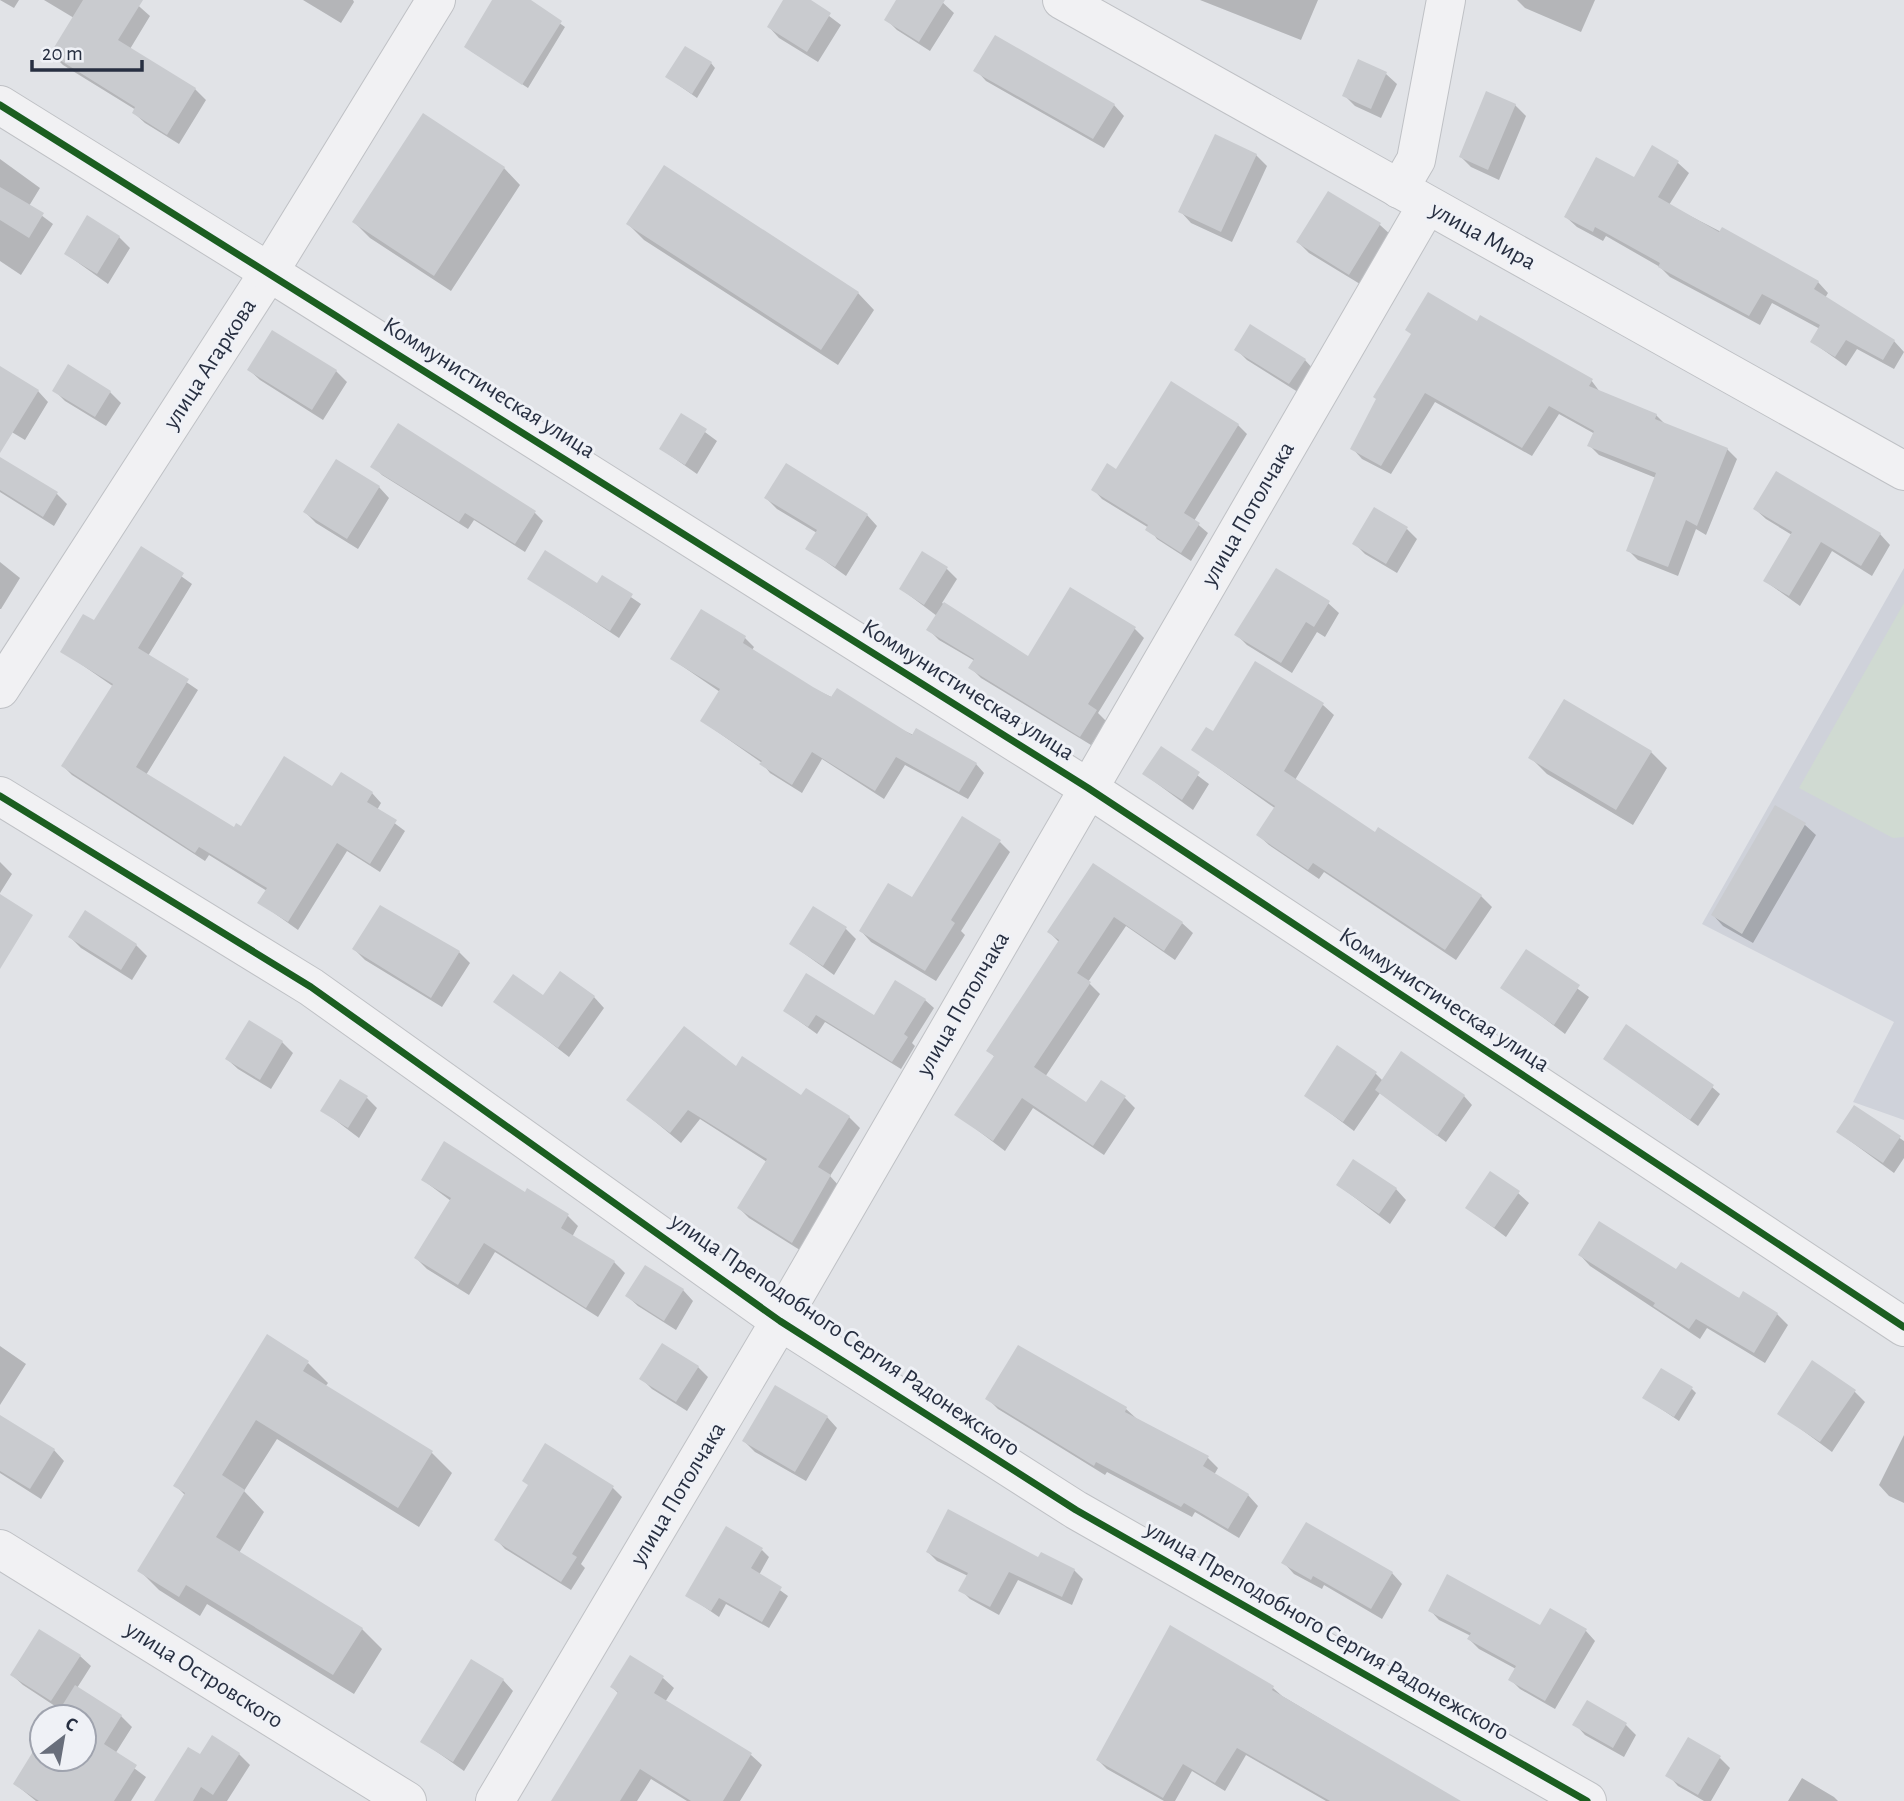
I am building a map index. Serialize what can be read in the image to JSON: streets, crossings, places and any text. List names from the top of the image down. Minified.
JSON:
{"streets":{"street":["улица Мира","улица Агаркова","Коммунистическая улица","улица Потолчака","улица Преподобного Сергия Радонежского","улица Островского"]},"crossings":[["улица Мира","улица Потолчака"],["улица Агаркова","Коммунистическая улица"],["Коммунистическая улица","улица Потолчака"],["улица Потолчака","улица Преподобного Сергия Радонежского"]],"scale_bar":"20 m","north":"top right"}
